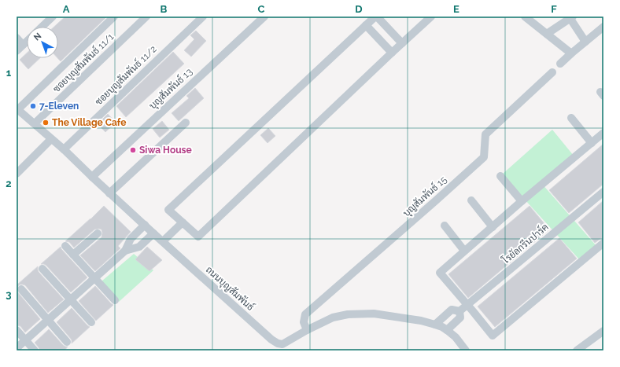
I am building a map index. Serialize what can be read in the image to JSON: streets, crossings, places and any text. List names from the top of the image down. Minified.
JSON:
{"streets":{"street":["ซอยบุญสัมพันธ์ 11/1","ซอยบุญสัมพันธ์ 11/2","บุญสัมพันธ์ 13","บุญสัมพันธ์ 15","โรยัลกรีนปาร์ค","ถนนบุญสัมพันธ์"]},"crossings":[["ซอยบุญสัมพันธ์ 11/1","ถนนบุญสัมพันธ์"],["ซอยบุญสัมพันธ์ 11/2","ถนนบุญสัมพันธ์"],["บุญสัมพันธ์ 13","ถนนบุญสัมพันธ์"],["บุญสัมพันธ์ 15","ถนนบุญสัมพันธ์"],["โรยัลกรีนปาร์ค","ถนนบุญสัมพันธ์"]],"places":["7-Eleven","The Village Cafe","Siwa House"],"north":"top left","grid":{"columns":["A","B","C","D","E","F"],"rows":["1","2","3"]}}
